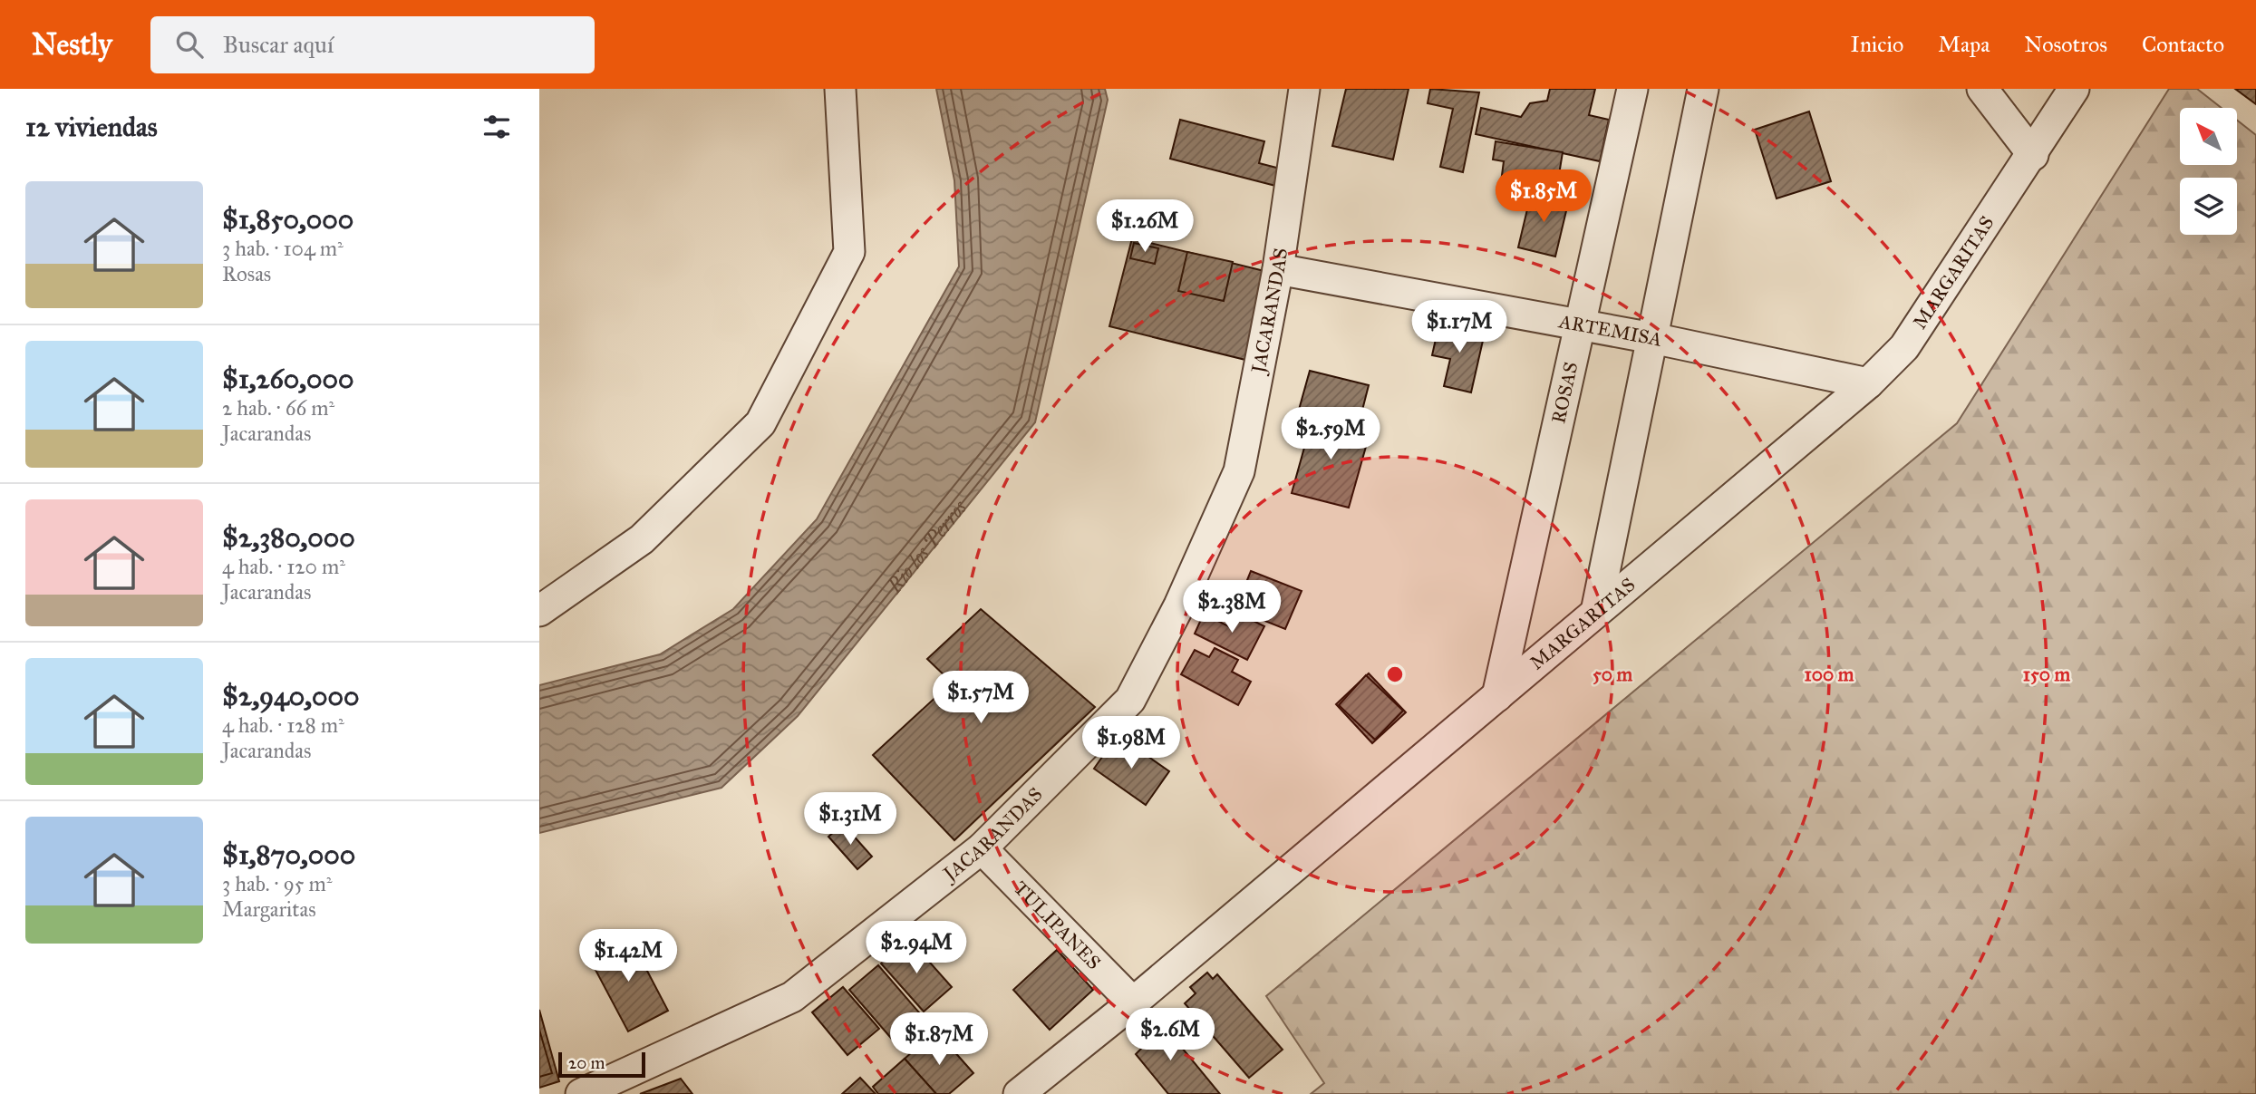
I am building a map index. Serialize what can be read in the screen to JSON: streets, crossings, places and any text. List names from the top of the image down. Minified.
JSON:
{"streets":{"street":["MARGARITAS","JACARANDAS","ARTEMISA","ROSAS","TULIPANES"]},"crossings":[["MARGARITAS","ARTEMISA"],["MARGARITAS","ROSAS"],["MARGARITAS","TULIPANES"],["JACARANDAS","ARTEMISA"],["JACARANDAS","TULIPANES"],["ARTEMISA","ROSAS"]],"water":["Rio los Perros"],"scale_bar":"20 m","north":"top left","page":{"header":"Nestly","search":"Buscar aquí","nav":["Inicio","Mapa","Nosotros","Contacto"],"heading":"12 viviendas","list":[{"name":"$1,850,000","note":"3 hab. · 104 m² · Rosas"},{"name":"$1,260,000","note":"2 hab. · 66 m² · Jacarandas"},{"name":"$2,380,000","note":"4 hab. · 120 m² · Jacarandas"},{"name":"$2,940,000","note":"4 hab. · 128 m² · Jacarandas"},{"name":"$1,870,000","note":"3 hab. · 95 m² · Margaritas"}],"price":["$1.85M","$1.26M","$1.17M","$2.59M","$2.38M","$1.57M","$1.98M","$1.31M","$2.94M","$1.42M","$2.6M","$1.87M"],"scale":"20 m"},"rings":["50 m","100 m","150 m"]}
